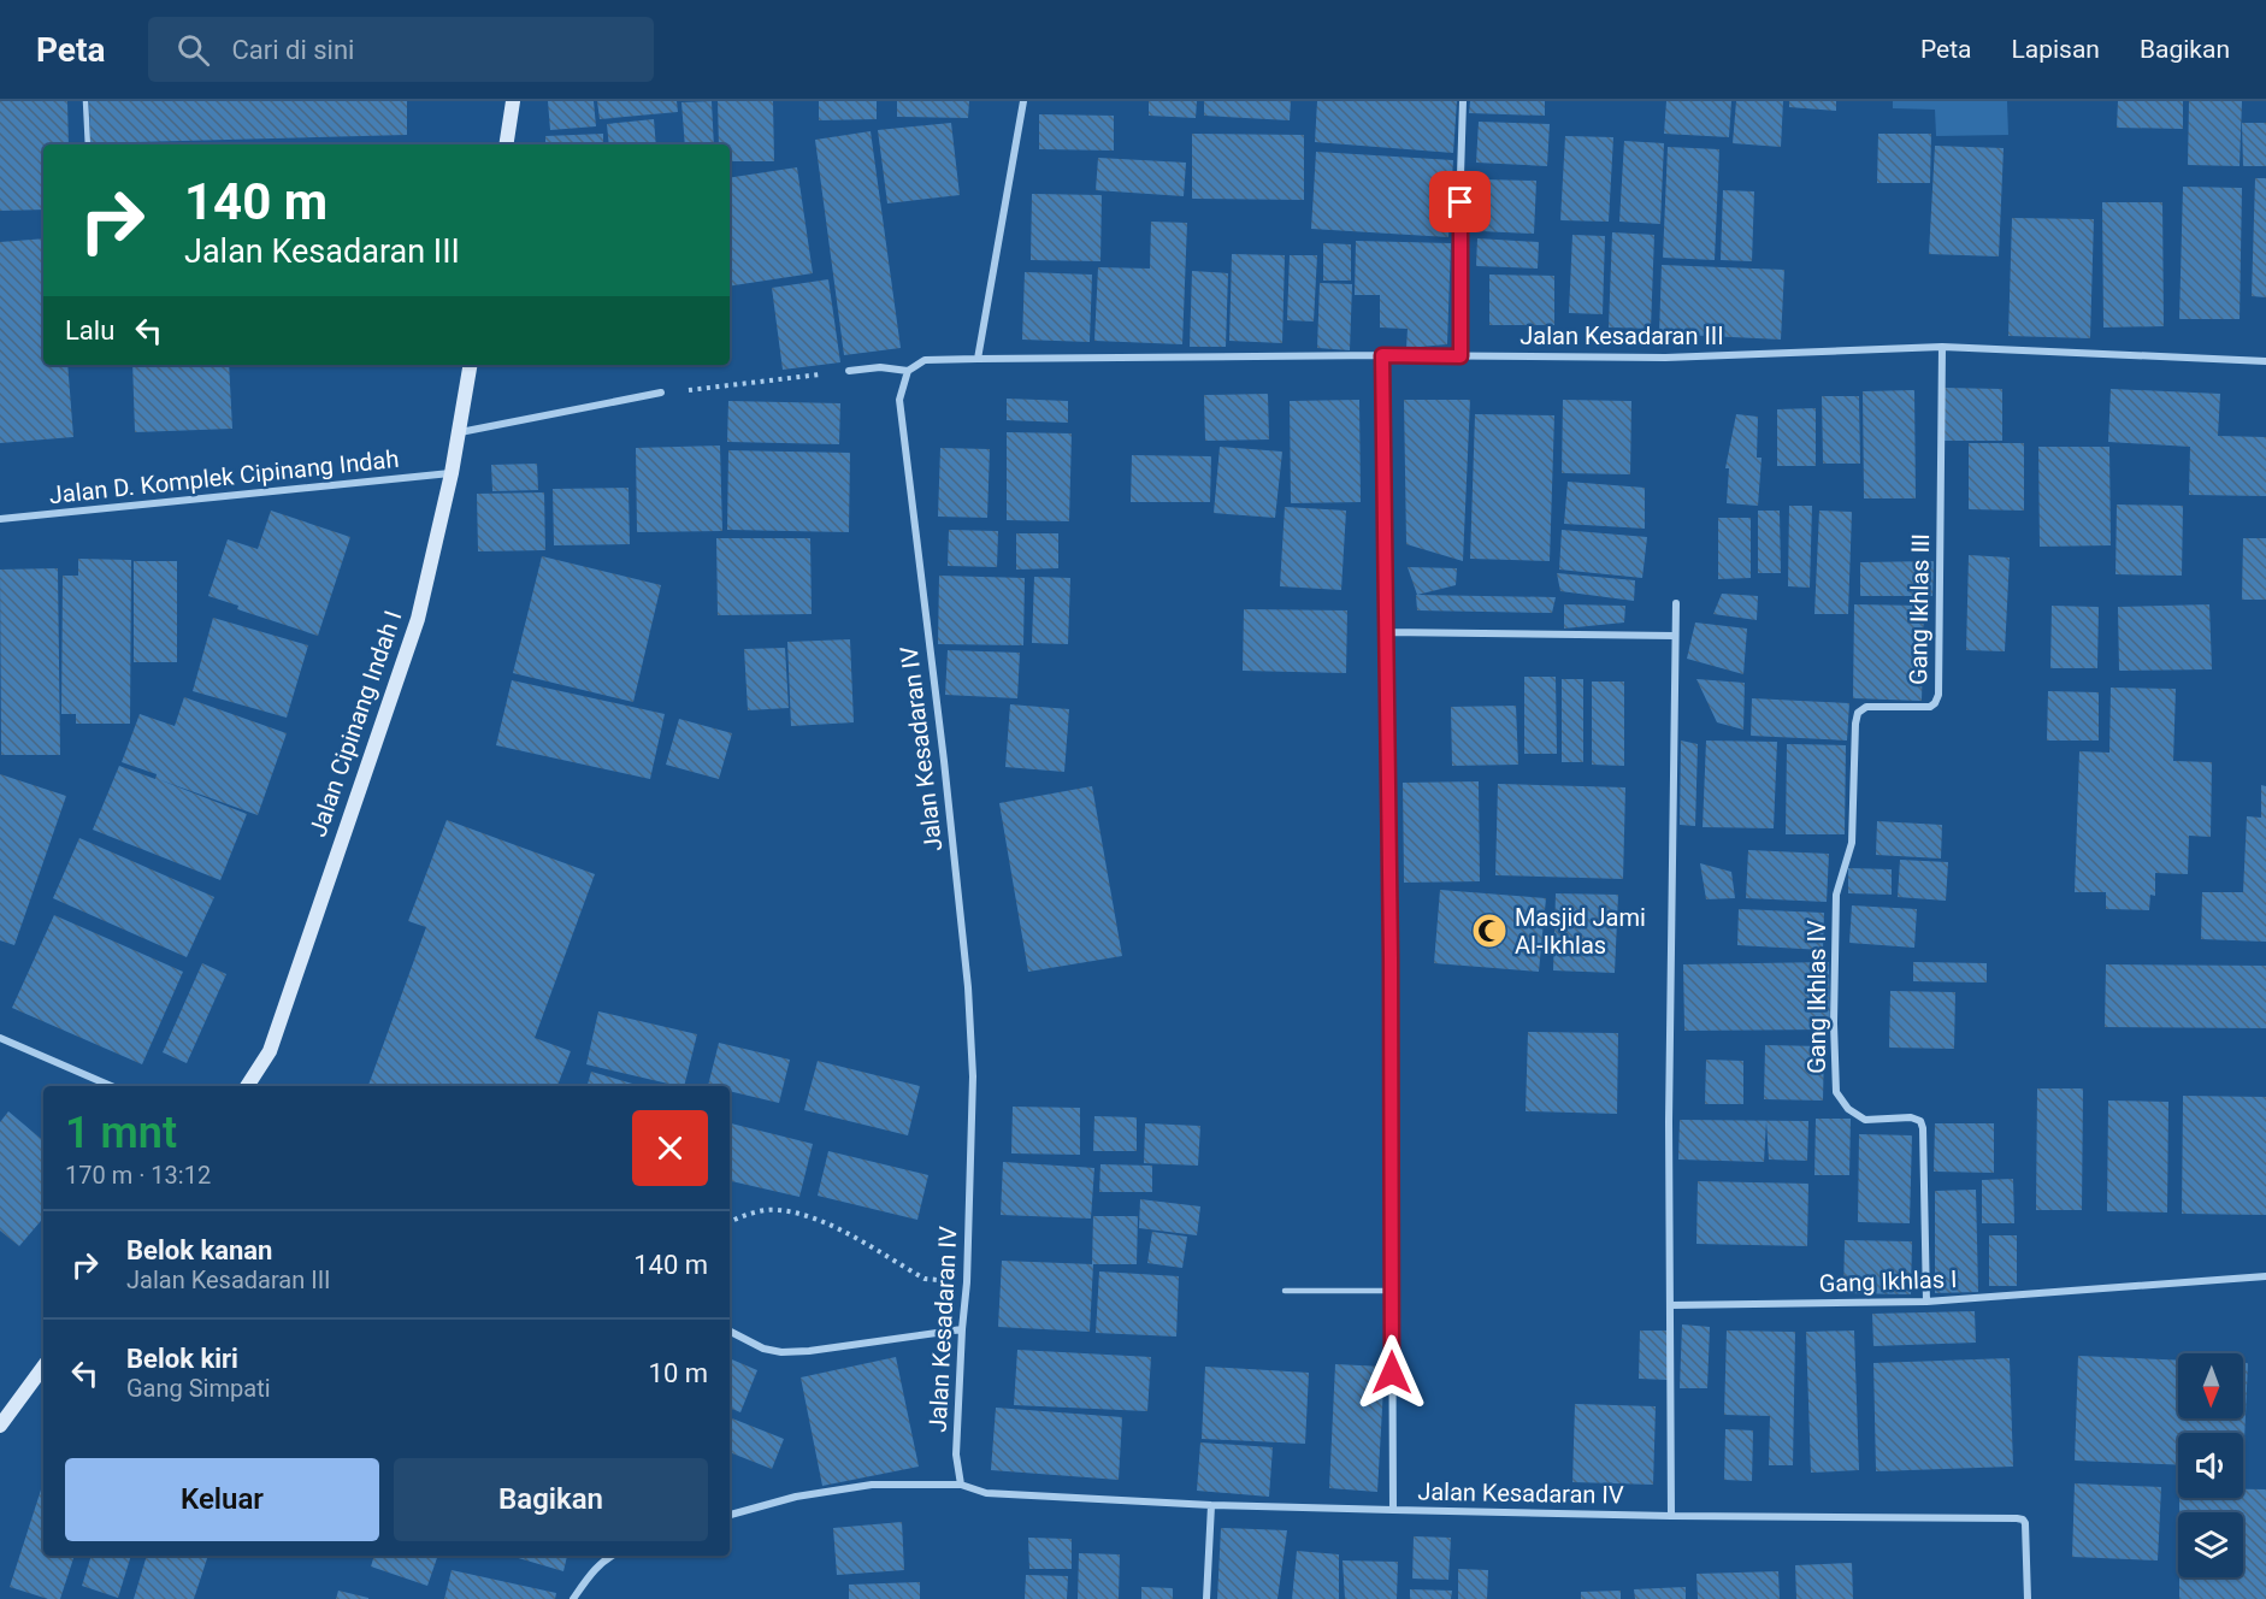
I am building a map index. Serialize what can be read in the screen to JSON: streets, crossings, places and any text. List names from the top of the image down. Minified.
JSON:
{"streets":{"street":["Jalan Kesadaran III","Jalan D. Komplek Cipinang Indah","Gang Ikhlas III","Jalan Cipinang Indah I","Jalan Kesadaran IV","Gang Ikhlas IV","Gang Ikhlas I"]},"crossings":[["Jalan Kesadaran III","Gang Ikhlas III"],["Jalan D. Komplek Cipinang Indah","Jalan Cipinang Indah I"],["Gang Ikhlas III","Gang Ikhlas IV"],["Gang Ikhlas IV","Gang Ikhlas I"]],"places":{"mosque":["Masjid Jami Al-Ikhlas"]},"north":"bottom","page":{"header":"Peta","search":"Cari di sini","nav":["Peta","Lapisan","Bagikan"],"turn":["140 m","Jalan Kesadaran III"],"then":"Lalu","heading":["1 mnt","170 m · 13:12"],"list":[{"name":"Belok kanan","note":"Jalan Kesadaran III","value":"140 m"},{"name":"Belok kiri","note":"Gang Simpati","value":"10 m"}],"buttons":["Keluar","Bagikan"]}}
